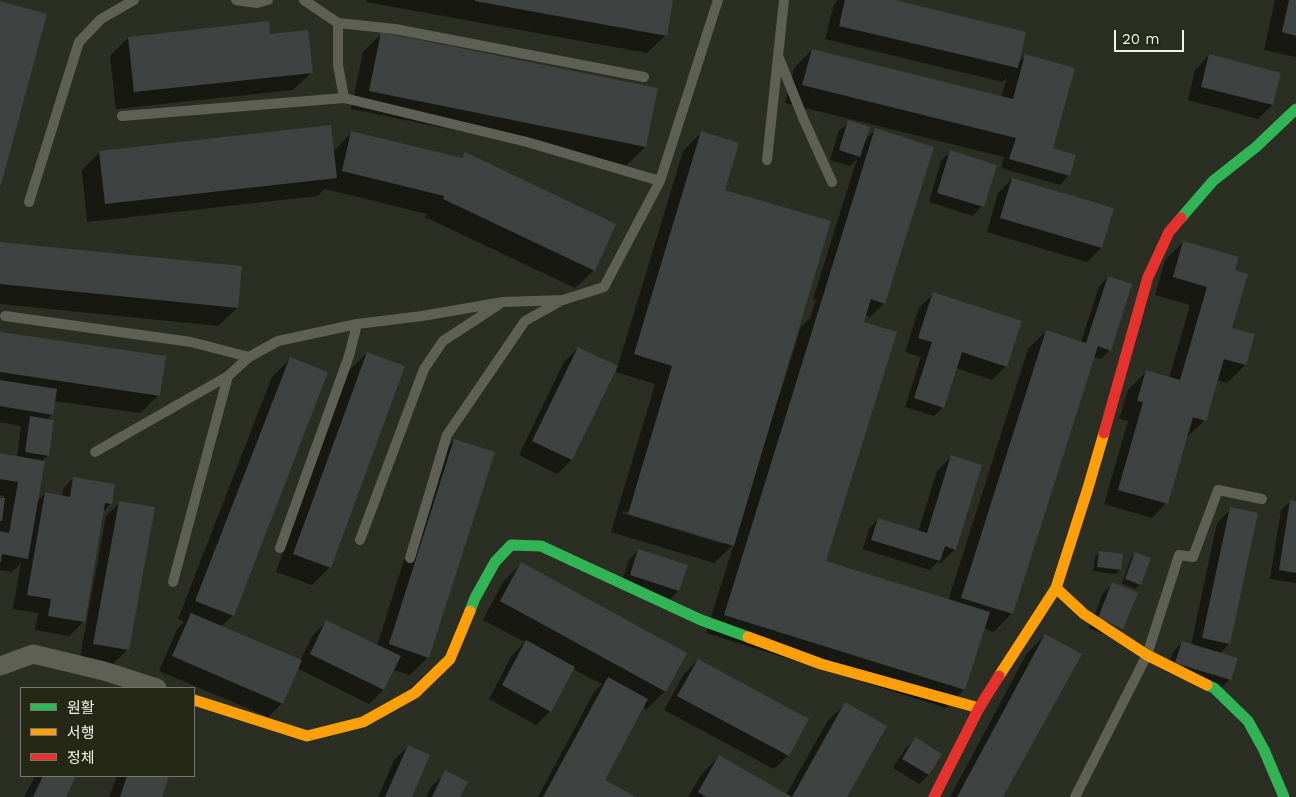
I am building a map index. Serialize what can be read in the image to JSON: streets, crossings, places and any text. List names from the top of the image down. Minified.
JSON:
{"legend":["원활","서행","정체"],"scale_bar":"20 m"}
